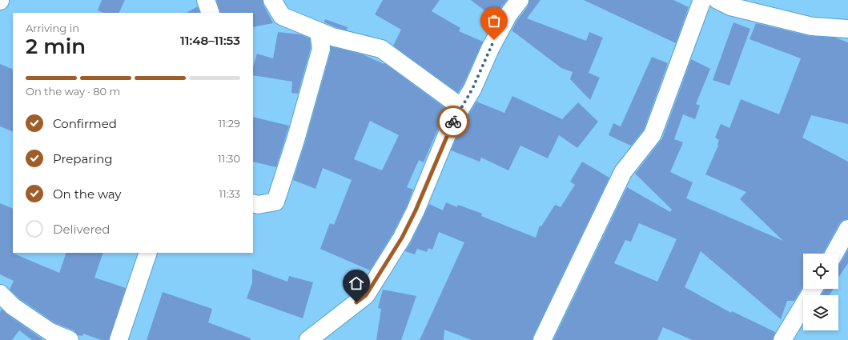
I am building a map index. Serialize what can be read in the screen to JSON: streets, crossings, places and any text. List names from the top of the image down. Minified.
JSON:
{"page":{"heading":["2 min","Arriving in","11:48–11:53"],"bar":"On the way · 80 m","list":[["Confirmed","11:29"],["Preparing","11:30"],["On the way","11:33"],"Delivered"]}}
